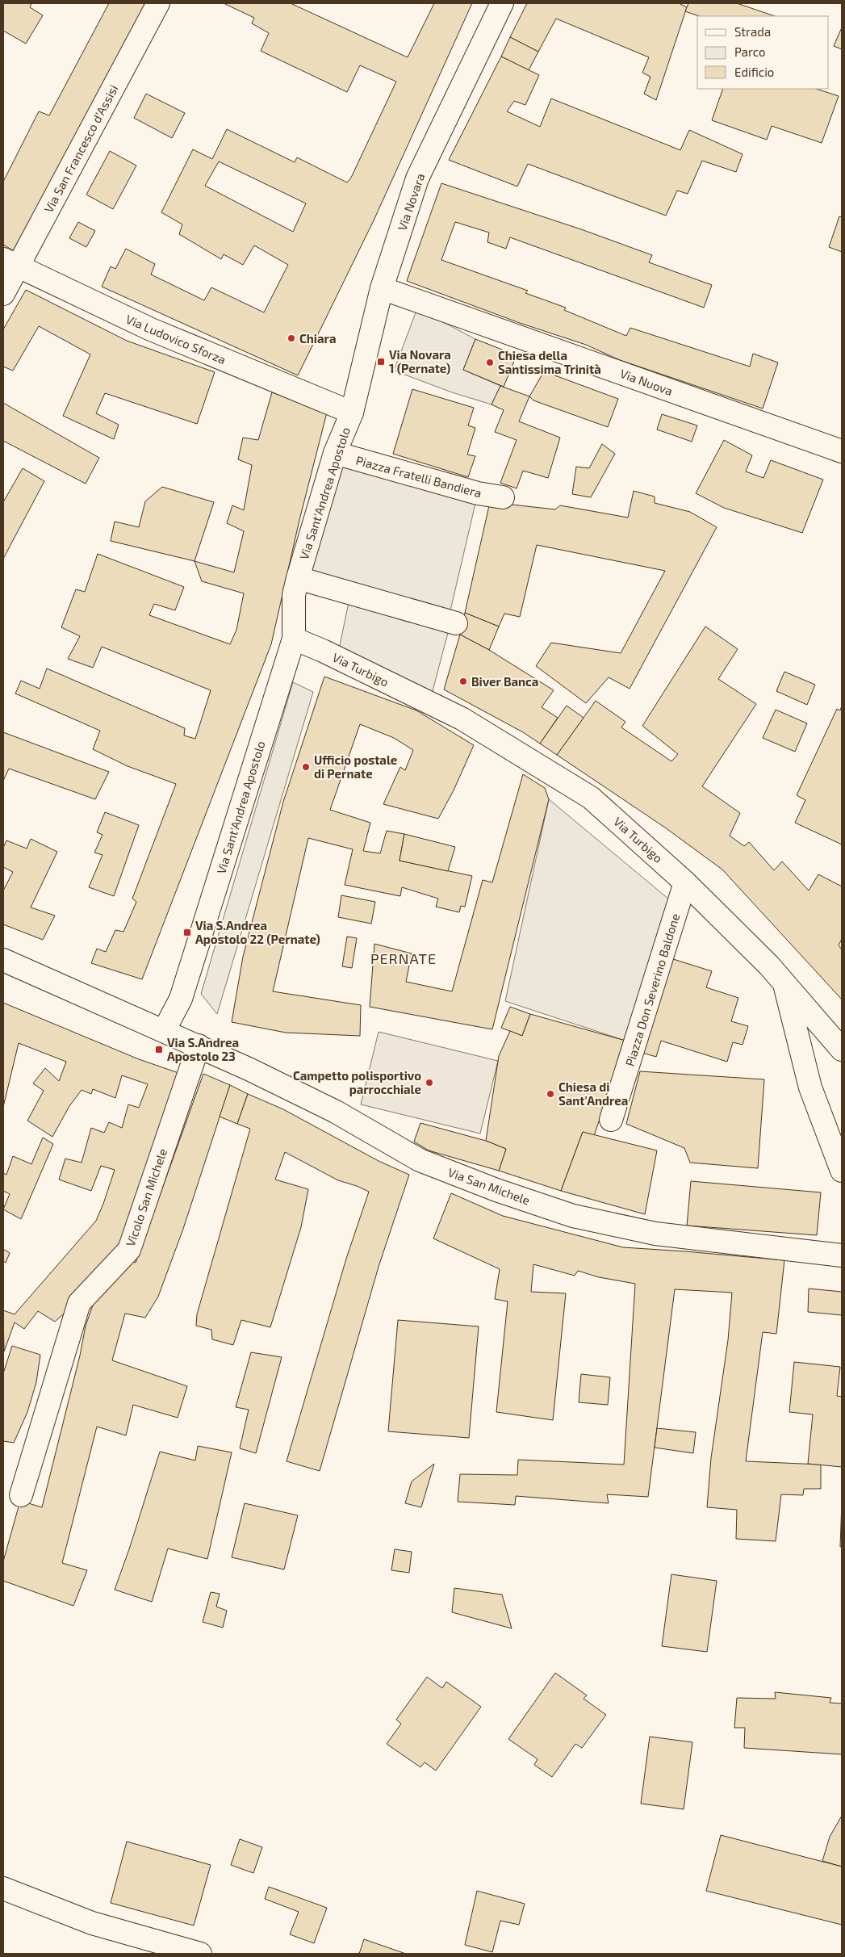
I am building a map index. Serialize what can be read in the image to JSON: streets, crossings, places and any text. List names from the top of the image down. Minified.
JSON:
{"streets":{"street":["Via San Francesco d'Assisi","Via Novara","Via Ludovico Sforza","Via Nuova","Piazza Fratelli Bandiera","Via Sant'Andrea Apostolo","Via Turbigo","Piazza Don Severino Baldone","Via San Michele","Vicolo San Michele"]},"crossings":[["Via San Francesco d'Assisi","Via Ludovico Sforza"],["Via Novara","Via Ludovico Sforza"],["Via Novara","Via Nuova"],["Via Novara","Via Sant'Andrea Apostolo"],["Via Ludovico Sforza","Via Sant'Andrea Apostolo"],["Piazza Fratelli Bandiera","Via Sant'Andrea Apostolo"],["Via Sant'Andrea Apostolo","Via Turbigo"],["Via Sant'Andrea Apostolo","Via San Michele"],["Via Turbigo","Piazza Don Severino Baldone"],["Via San Michele","Vicolo San Michele"]],"districts":["PERNATE"],"places":{"other":["Chiara","Chiesa della Santissima Trinità","Biver Banca","Ufficio postale di Pernate","Campetto polisportivo parrocchiale","Chiesa di Sant'Andrea"],"transit":["Via Novara 1 (Pernate)","Via S.Andrea Apostolo 22 (Pernate)","Via S.Andrea Apostolo 23"]},"legend":["Strada","Parco","Edificio"]}
